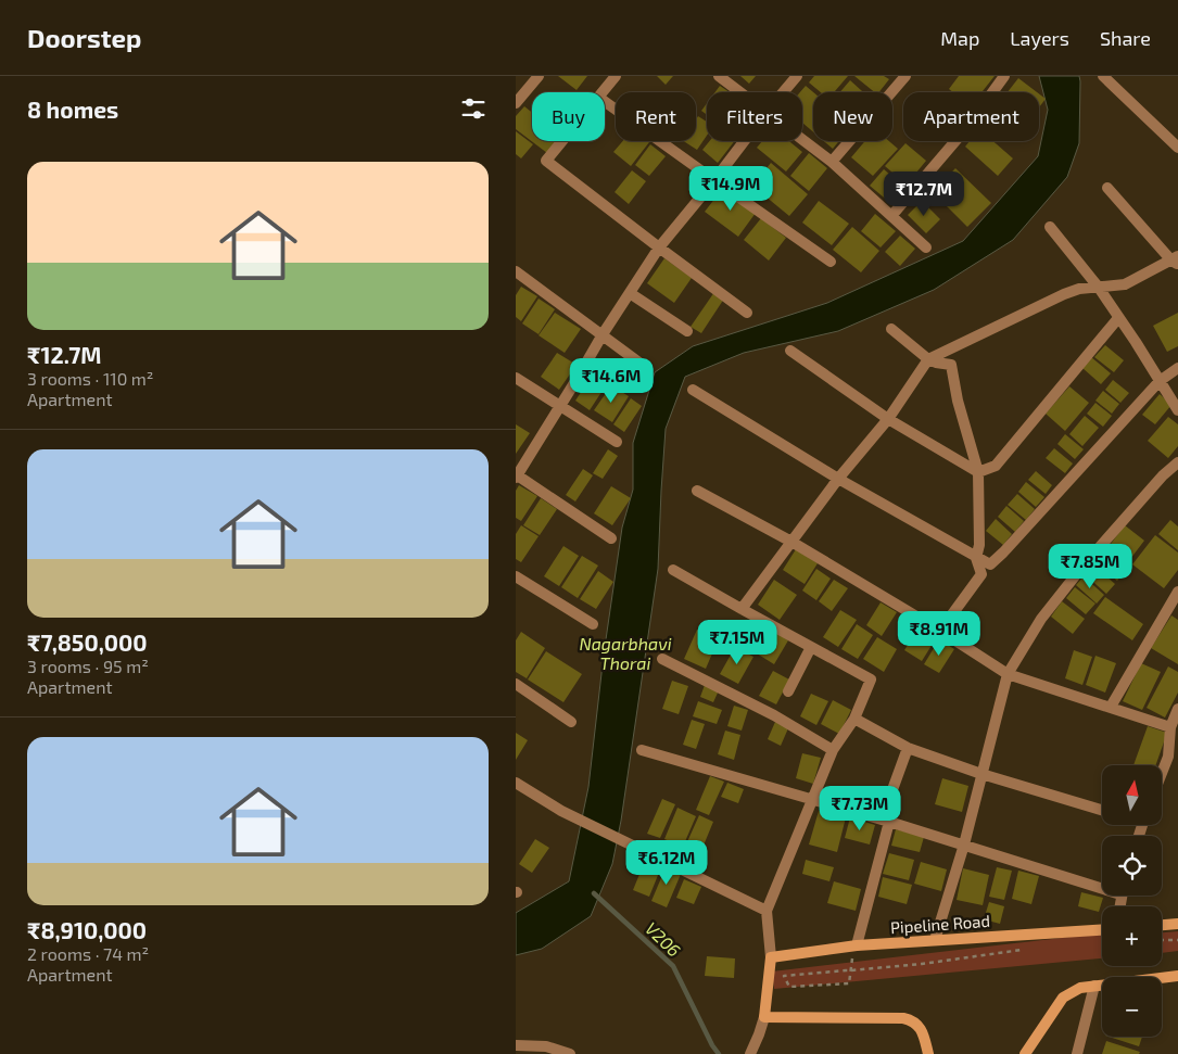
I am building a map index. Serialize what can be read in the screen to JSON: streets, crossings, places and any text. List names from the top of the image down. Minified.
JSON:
{"streets":{"main road":["Pipeline Road"]},"water":["Nagarbhavi Thorai","V206"],"north":"top","page":{"header":"Doorstep","nav":["Map","Layers","Share"],"heading":"8 homes","chip":["Buy","Rent","Filters","New","Apartment"],"list":[{"name":"₹12.7M","note":"3 rooms · 110 m² · Apartment"},{"name":"₹7,850,000","note":"3 rooms · 95 m² · Apartment"},{"name":"₹8,910,000","note":"2 rooms · 74 m² · Apartment"}],"price":["₹14.9M","₹12.7M","₹14.6M","₹7.85M","₹8.91M","₹7.15M","₹7.73M","₹6.12M"],"map_buttons":["+","−"]}}
